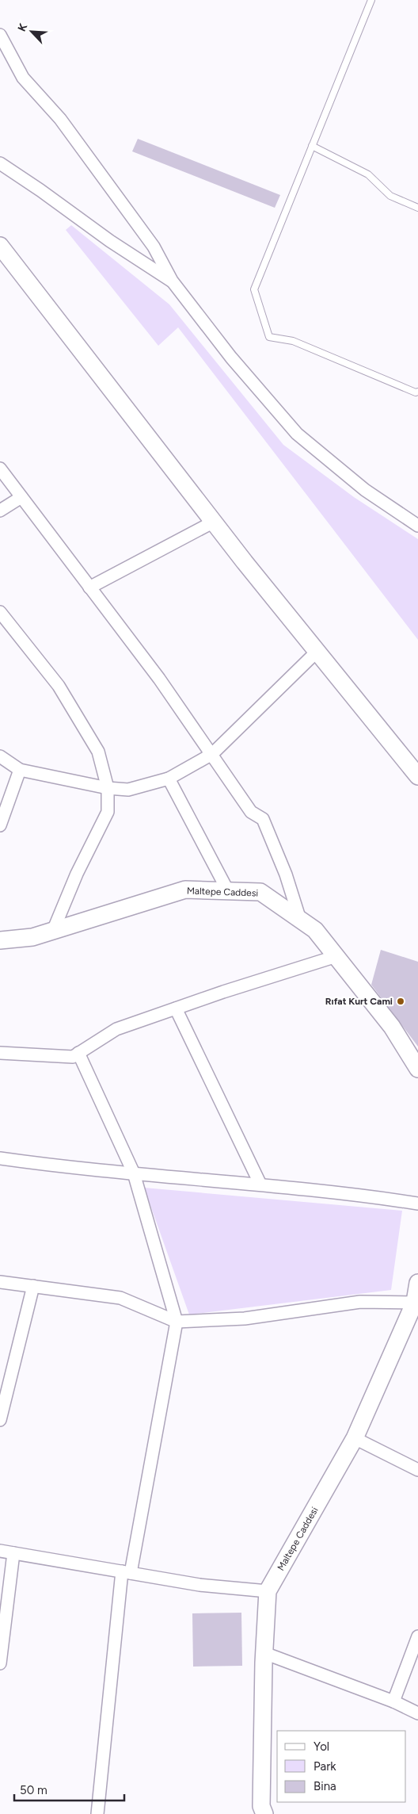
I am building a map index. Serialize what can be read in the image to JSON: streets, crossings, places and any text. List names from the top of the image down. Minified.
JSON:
{"streets":{"street":["Maltepe Caddesi"]},"places":["Rıfat Kurt Cami"],"legend":["Yol","Park","Bina"],"scale_bar":"50 m","north":"top left"}
